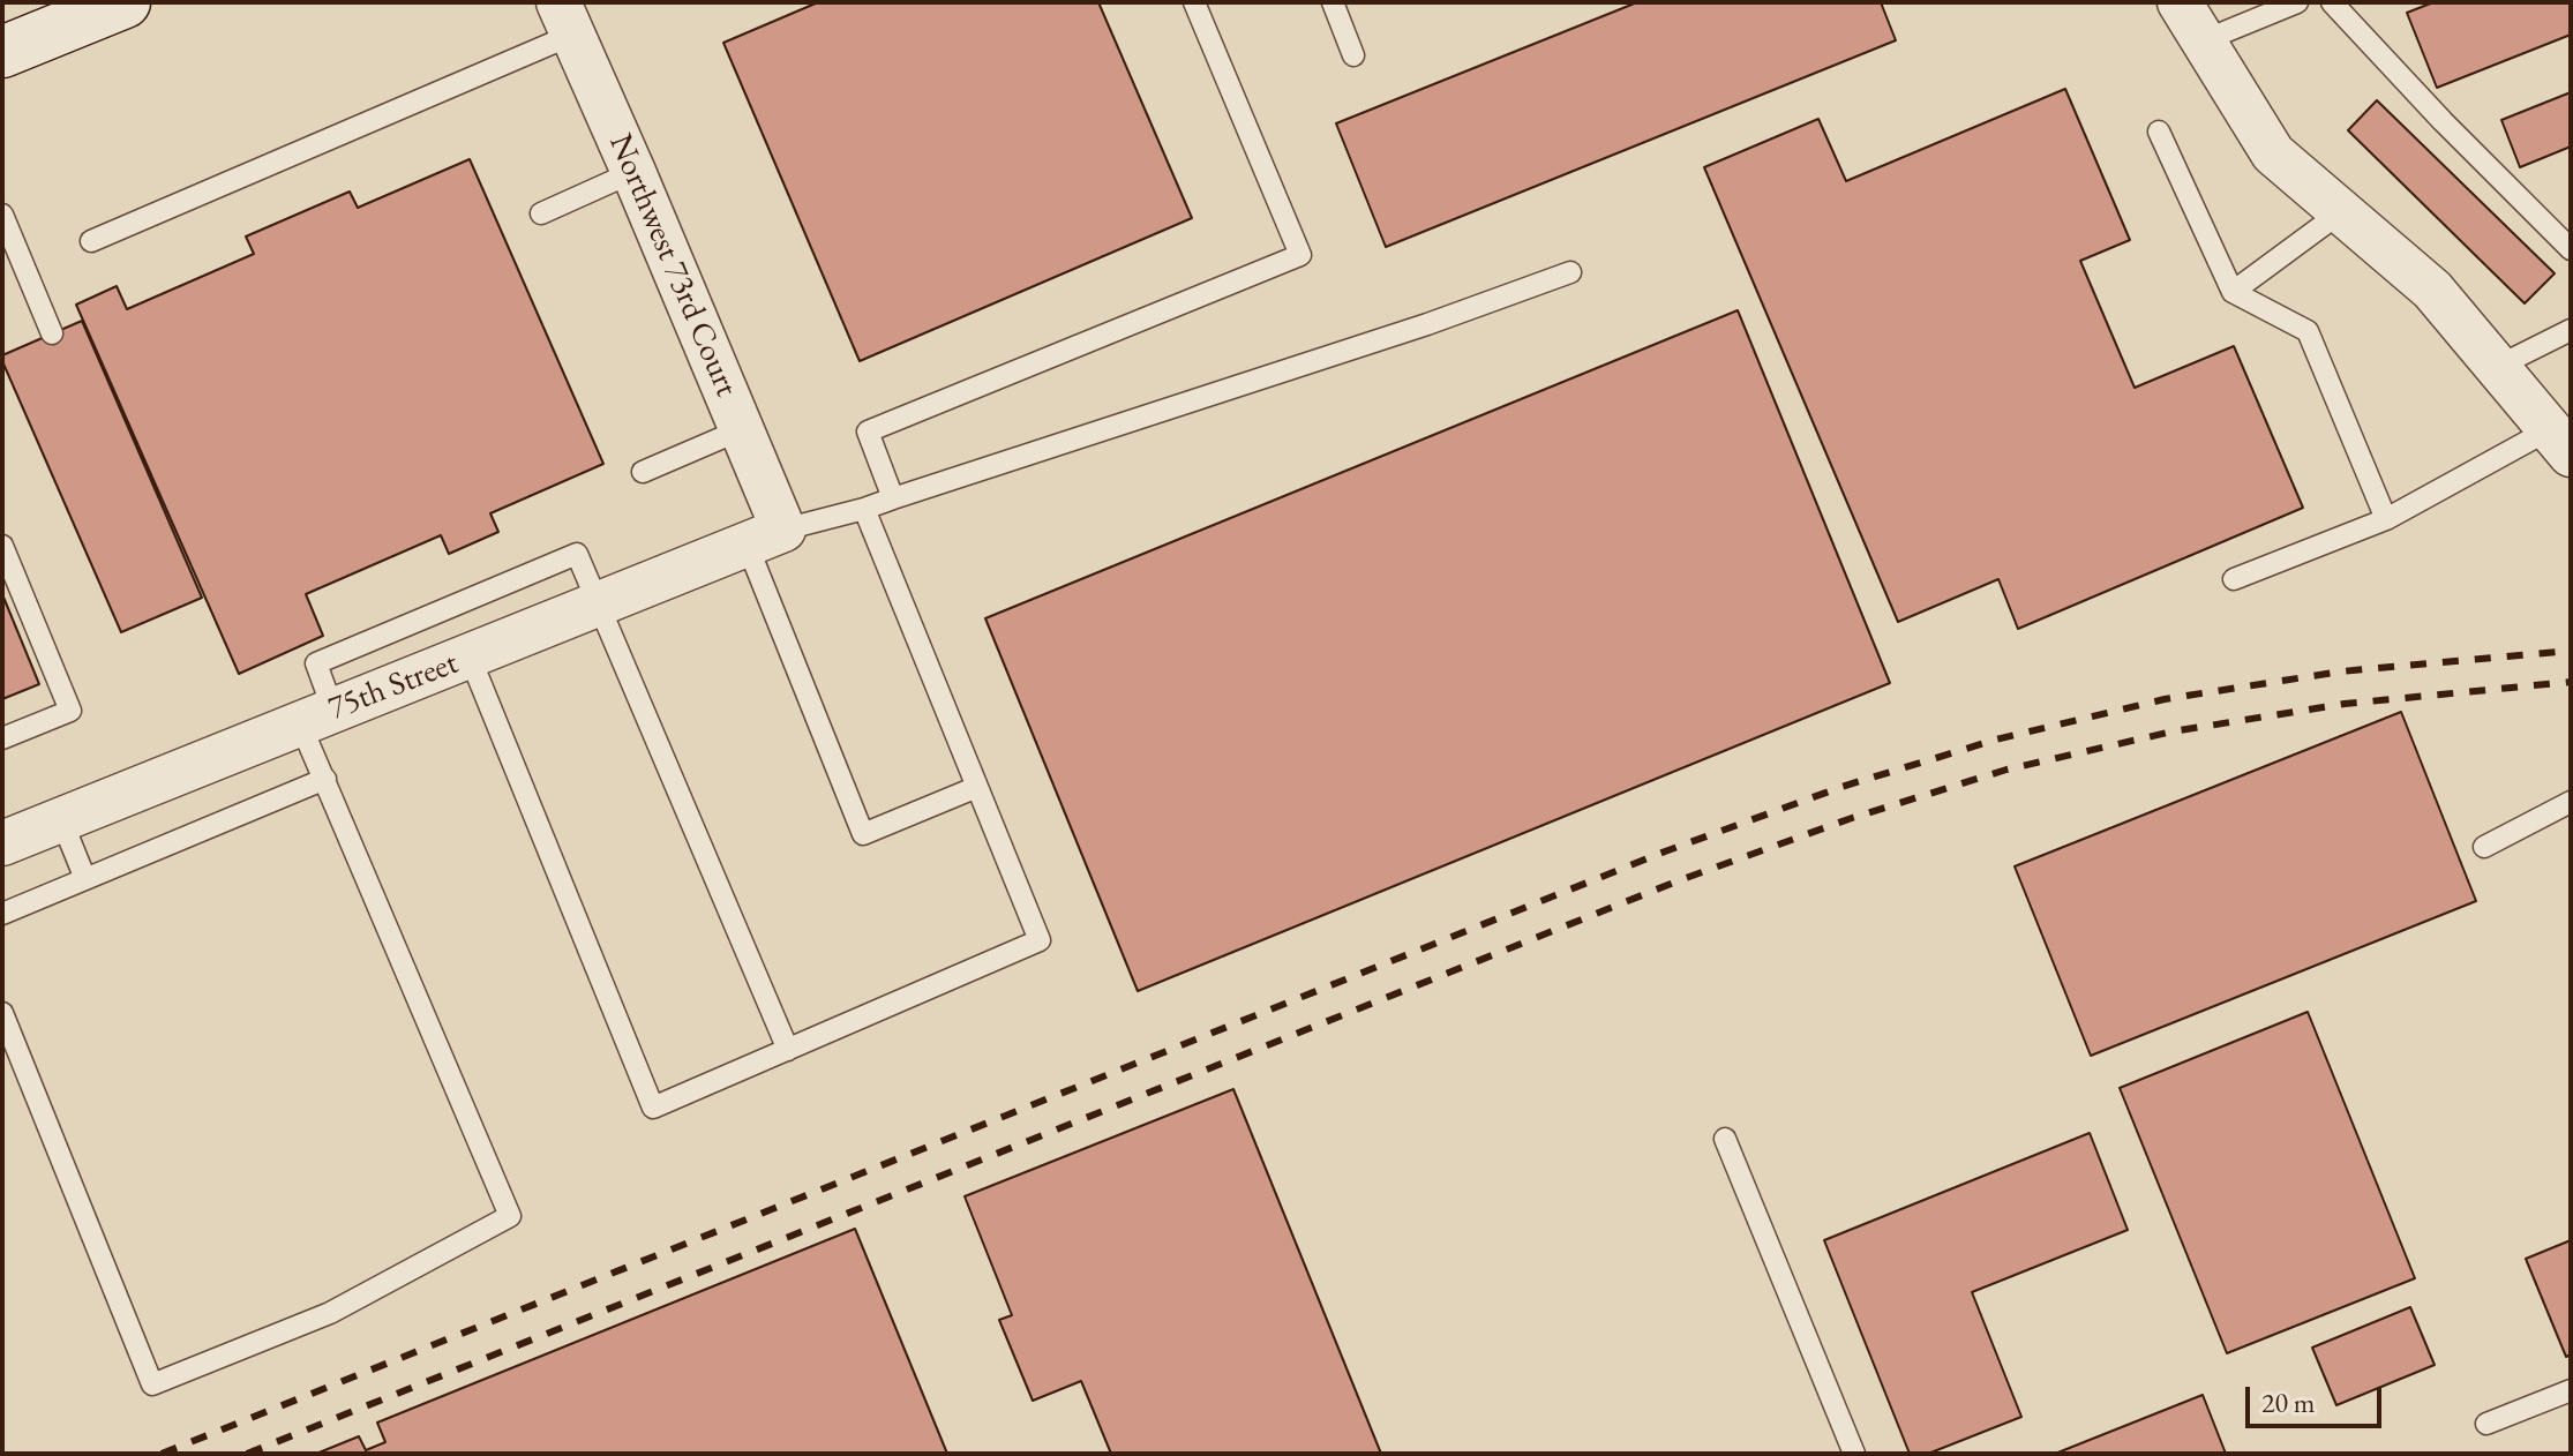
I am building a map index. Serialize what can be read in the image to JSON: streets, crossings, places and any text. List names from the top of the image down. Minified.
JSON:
{"streets":{"street":["Northwest 73rd Court","75th Street"]},"crossings":[["Northwest 73rd Court","75th Street"]],"scale_bar":"20 m"}
